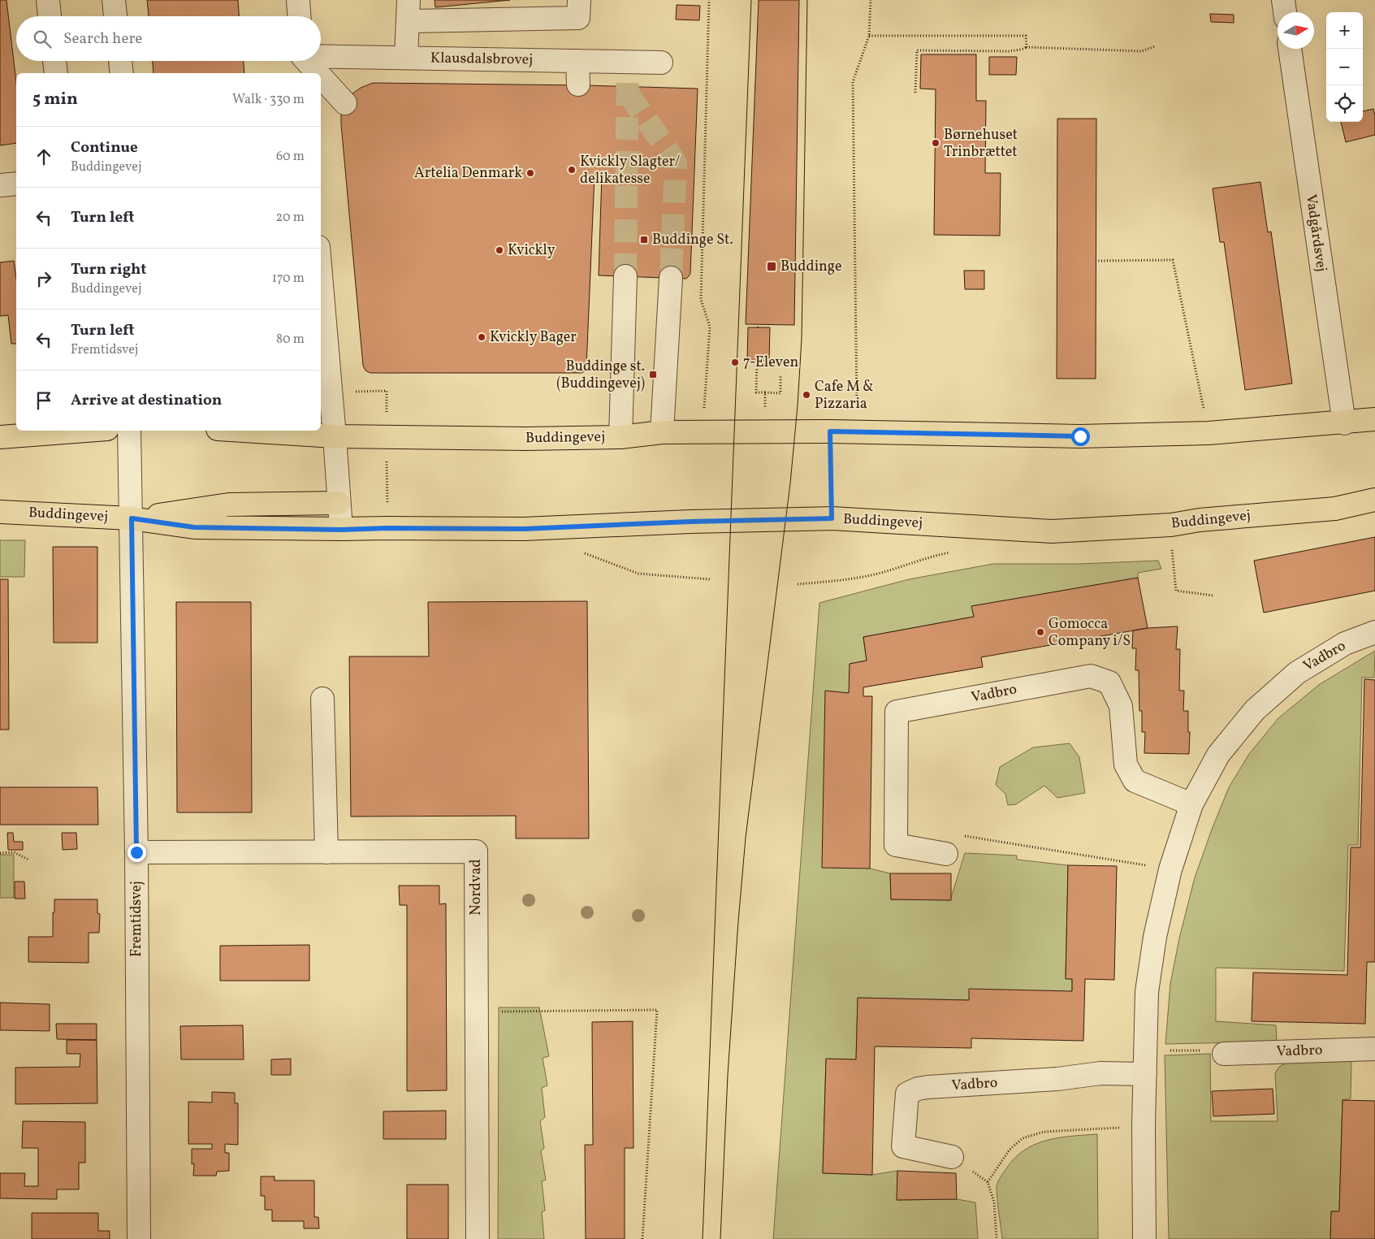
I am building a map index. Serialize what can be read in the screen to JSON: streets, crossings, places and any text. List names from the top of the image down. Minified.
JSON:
{"streets":{"main road":["Buddingevej"],"street":["Klausdalsbrovej","Vadgårdsvej","Vadbro","Nordvad","Fremtidsvej"]},"crossings":[["Vadgårdsvej","Buddingevej"],["Buddingevej","Fremtidsvej"],["Nordvad","Fremtidsvej"]],"places":{"other":["Børnehuset Trinbrættet","Kvickly Slagter/ delikatesse","Artelia Denmark","Kvickly","Kvickly Bager","7-Eleven","Cafe M & Pizzaria","Gomocca Company i/S"],"transit":["Buddinge St.","Buddinge","Buddinge st. (Buddingevej)"]},"north":"right","page":{"map_buttons":["+","−"],"search":"Search here","heading":["5 min","Walk · 330 m"],"list":[["Continue","Buddingevej","60 m"],["Turn left","20 m"],["Turn right","Buddingevej","170 m"],["Turn left","Fremtidsvej","80 m"],"Arrive at destination"]}}
